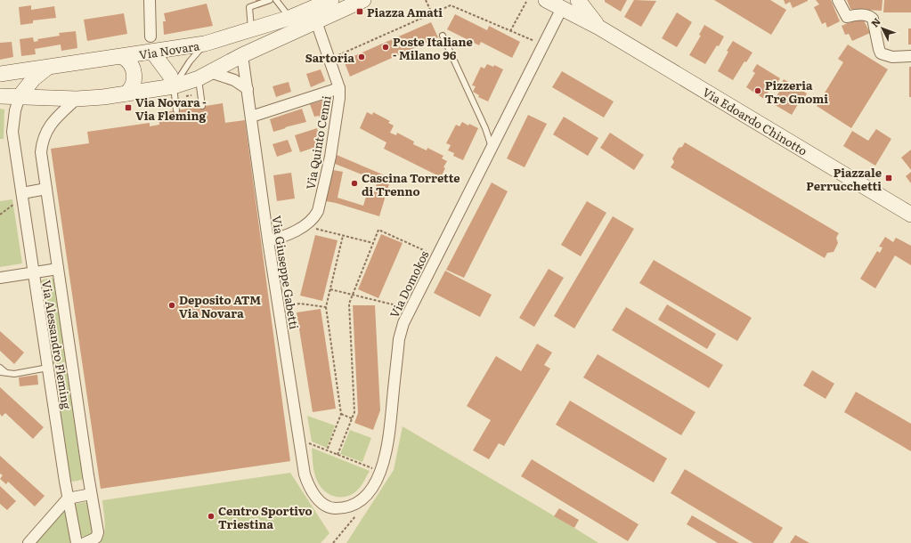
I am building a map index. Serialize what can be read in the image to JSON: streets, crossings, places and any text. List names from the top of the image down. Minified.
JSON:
{"streets":{"street":["Via Novara","Via Edoardo Chinotto","Via Quinto Cenni","Via Giuseppe Gabetti","Via Domokos","Via Alessandro Fleming"]},"crossings":[["Via Edoardo Chinotto","Via Domokos"],["Via Quinto Cenni","Via Giuseppe Gabetti"],["Via Giuseppe Gabetti","Via Domokos"]],"places":{"transit":["Piazza Amati","Via Novara - Via Fleming","Piazzale Perrucchetti"],"other":["Poste Italiane - Milano 96","Sartoria","Pizzeria Tre Gnomi","Cascina Torrette di Trenno","Deposito ATM Via Novara","Centro Sportivo Triestina"]},"north":"top left"}
